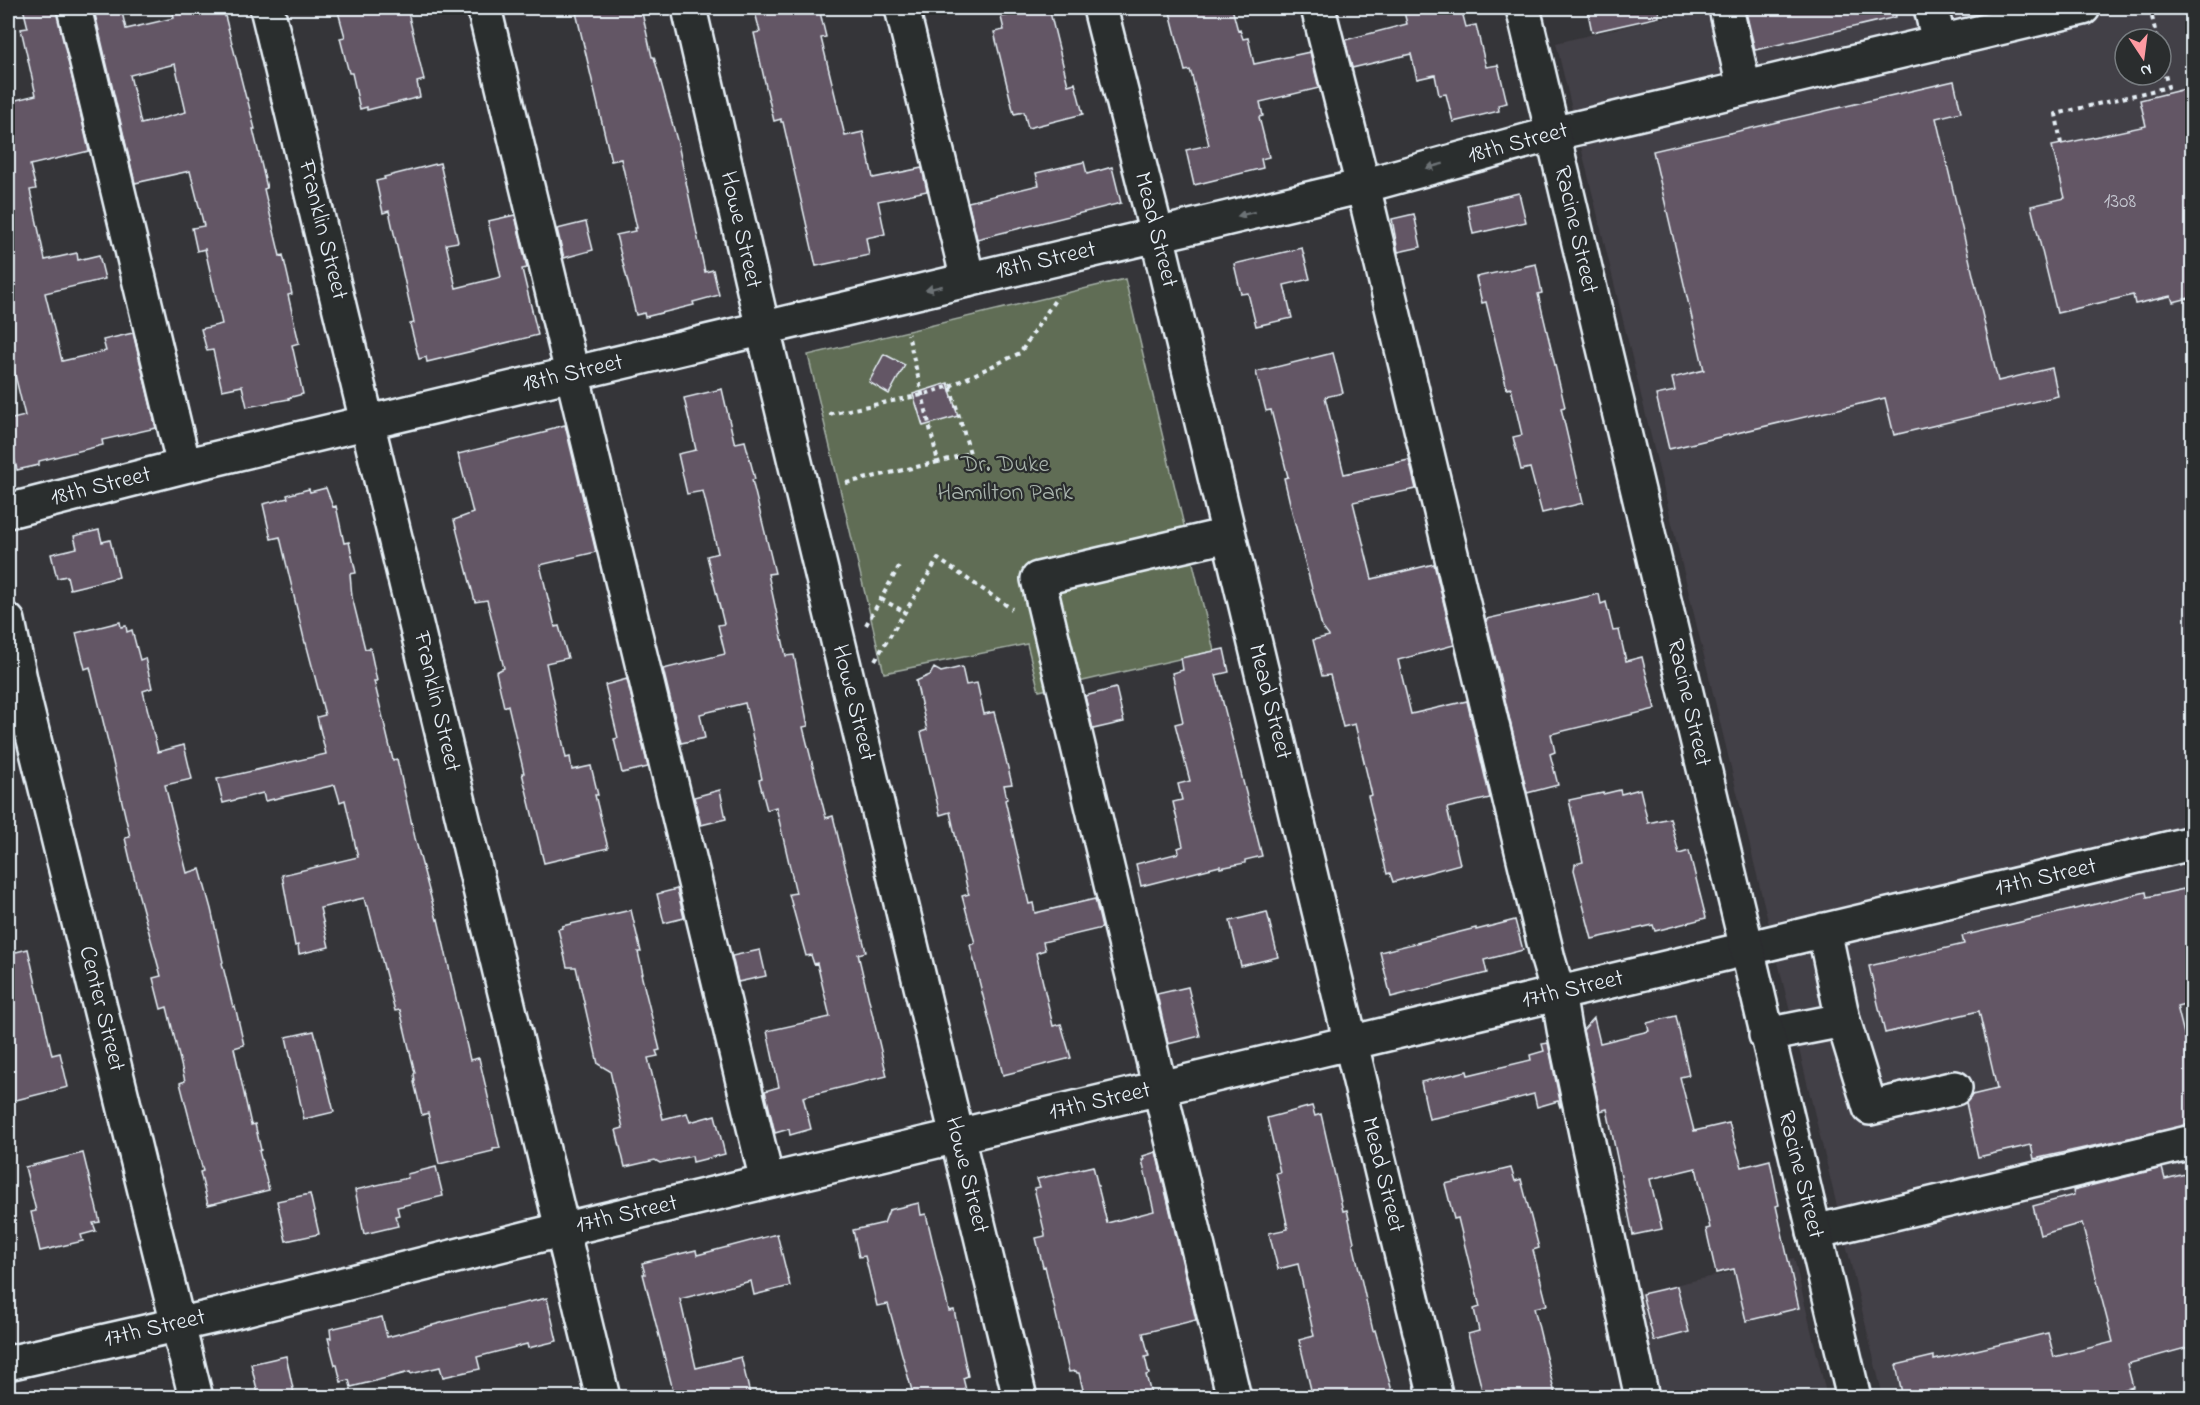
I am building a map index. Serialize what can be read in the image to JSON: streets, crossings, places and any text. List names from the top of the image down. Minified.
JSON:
{"streets":{"street":["18th Street","Franklin Street","Howe Street","Mead Street","Racine Street","17th Street","Center Street"]},"crossings":[["18th Street","Franklin Street"],["18th Street","Howe Street"],["18th Street","Mead Street"],["18th Street","Racine Street"],["Franklin Street","17th Street"],["Howe Street","17th Street"],["Mead Street","17th Street"],["Racine Street","17th Street"],["17th Street","Center Street"]],"parks":["Dr. Duke Hamilton Park"],"house_numbers":["1308"],"north":"bottom"}
